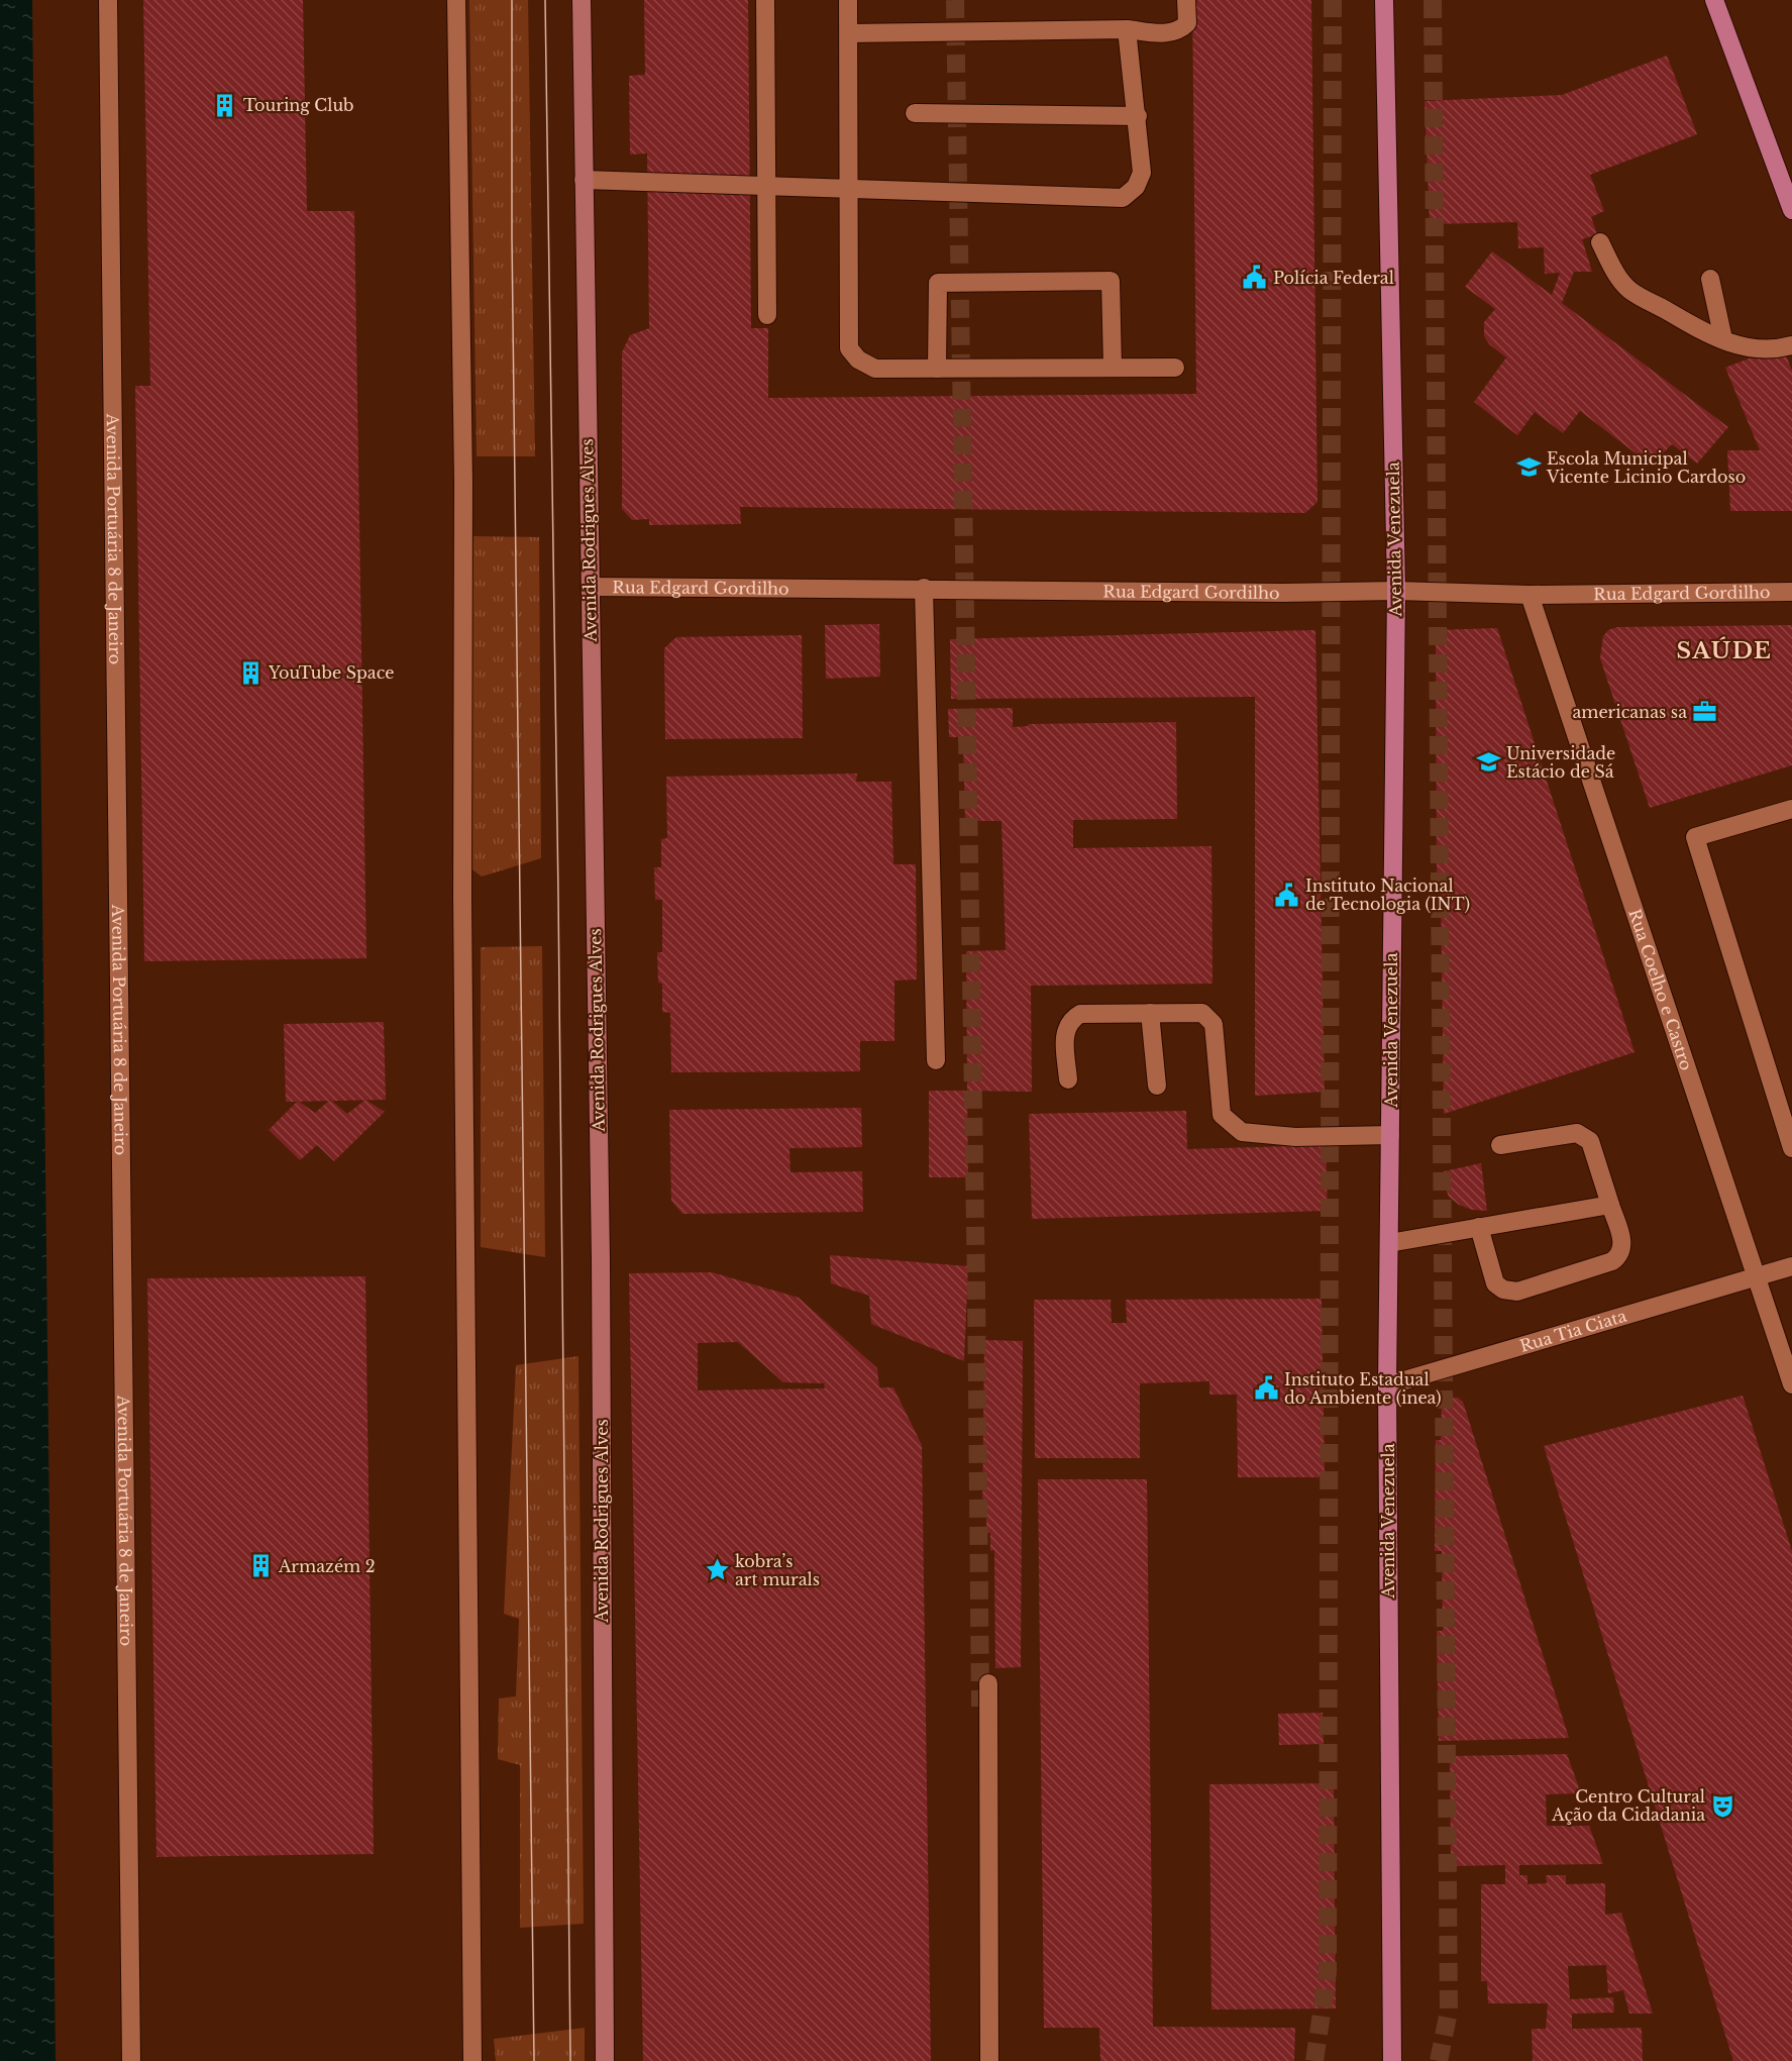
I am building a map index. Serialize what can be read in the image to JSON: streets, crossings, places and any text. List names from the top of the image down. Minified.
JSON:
{"streets":{"main road":["Avenida Venezuela"],"street":["Avenida Portuária 8 de Janeiro","Avenida Rodrigues Alves","Rua Edgard Gordilho","Rua Coelho e Castro","Rua Tia Ciata"]},"crossings":[["Avenida Venezuela","Rua Edgard Gordilho"],["Avenida Venezuela","Rua Tia Ciata"],["Avenida Rodrigues Alves","Rua Edgard Gordilho"],["Rua Edgard Gordilho","Rua Coelho e Castro"],["Rua Coelho e Castro","Rua Tia Ciata"]],"districts":["SAÚDE"],"places":{"building":["Touring Club","YouTube Space","Armazém 2"],"public building":["Polícia Federal","Instituto Nacional de Tecnologia (INT)","Instituto Estadual do Ambiente (inea)"],"school or university":["Escola Municipal Vicente Licinio Cardoso","Universidade Estácio de Sá"],"office":["americanas sa"],"place":["kobra’s art murals"],"theatre":["Centro Cultural Ação da Cidadania"]}}
